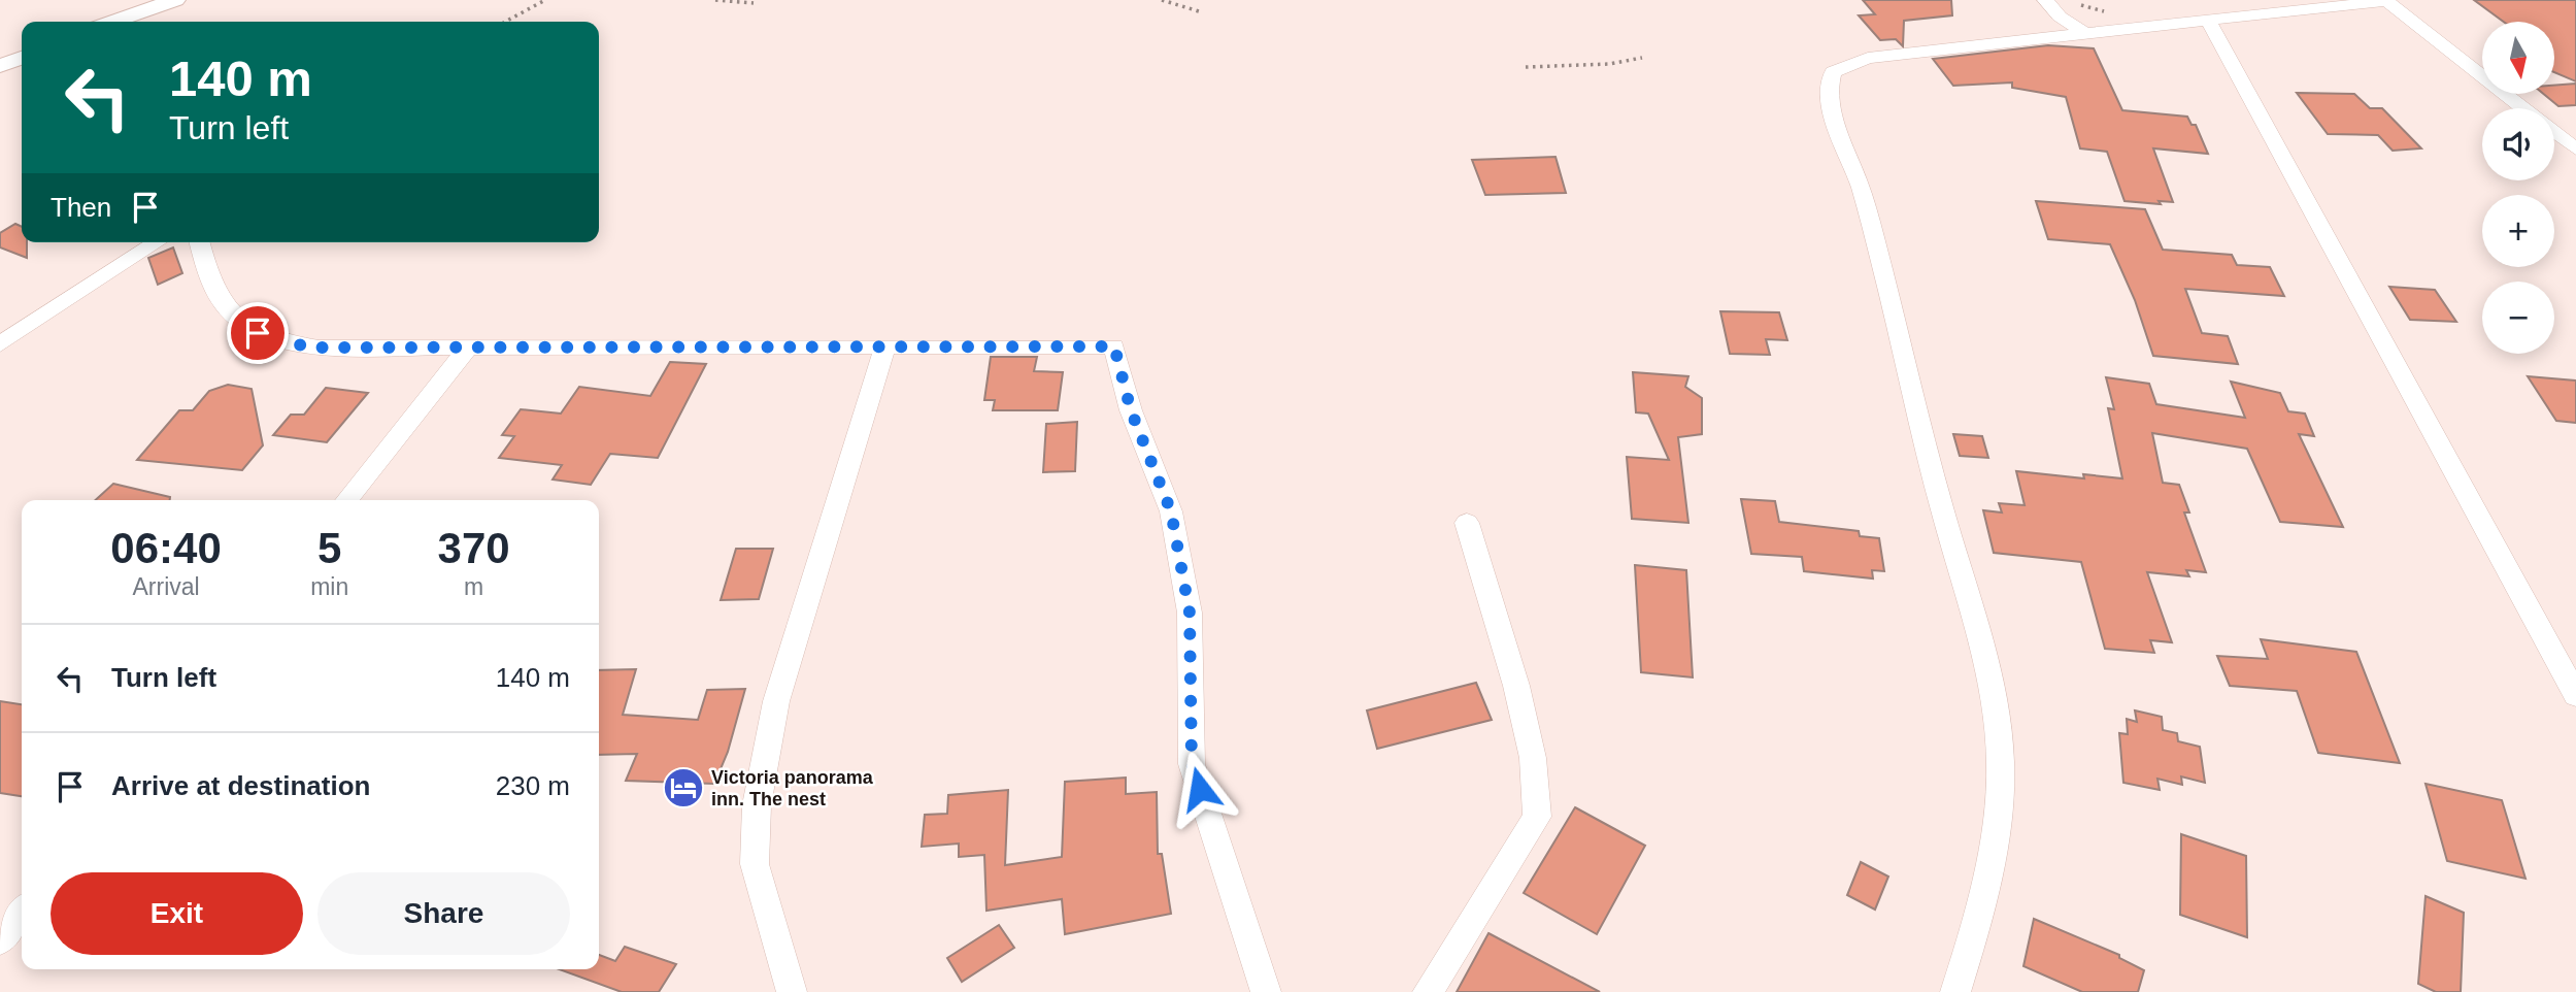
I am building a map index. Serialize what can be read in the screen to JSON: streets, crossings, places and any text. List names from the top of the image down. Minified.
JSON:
{"places":{"hotel":["Victoria panorama inn. The nest"]},"north":"bottom","page":{"map_buttons":["+","−"],"turn":["140 m","Turn left"],"then":"Then","eta":["06:40","Arrival","5","min","370","m"],"list":[{"name":"Turn left","value":"140 m"},{"name":"Arrive at destination","value":"230 m"}],"buttons":["Exit","Share"]}}
